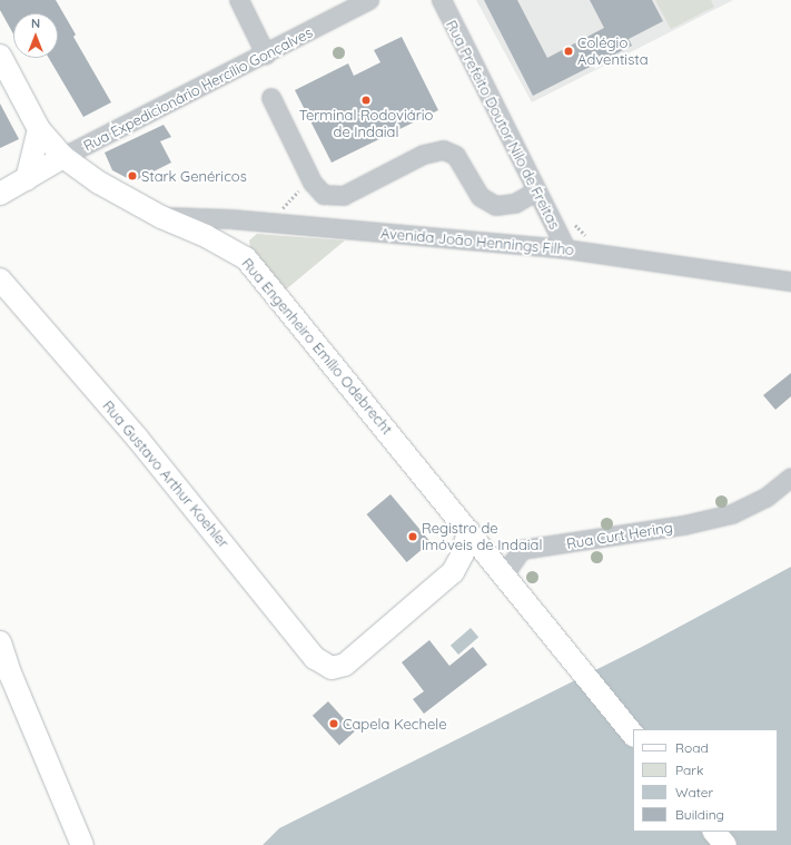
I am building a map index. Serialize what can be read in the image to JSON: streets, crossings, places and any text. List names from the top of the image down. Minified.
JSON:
{"streets":{"main road":["Rua Expedicionário Hercílio Gonçalves","Rua Engenheiro Emílio Odebrecht","Rua Gustavo Arthur Koehler"],"street":["Rua Prefeito Doutor Nilo de Freitas","Avenida João Hennings Filho","Rua Curt Hering"]},"crossings":[["Rua Expedicionário Hercílio Gonçalves","Rua Engenheiro Emílio Odebrecht"],["Rua Prefeito Doutor Nilo de Freitas","Avenida João Hennings Filho"],["Avenida João Hennings Filho","Rua Engenheiro Emílio Odebrecht"],["Rua Engenheiro Emílio Odebrecht","Rua Curt Hering"]],"places":["Colégio Adventista","Terminal Rodoviário de Indaial","Stark Genéricos","Registro de Imóveis de Indaial","Capela Kechele"],"legend":["Road","Park","Water","Building"],"north":"top"}
